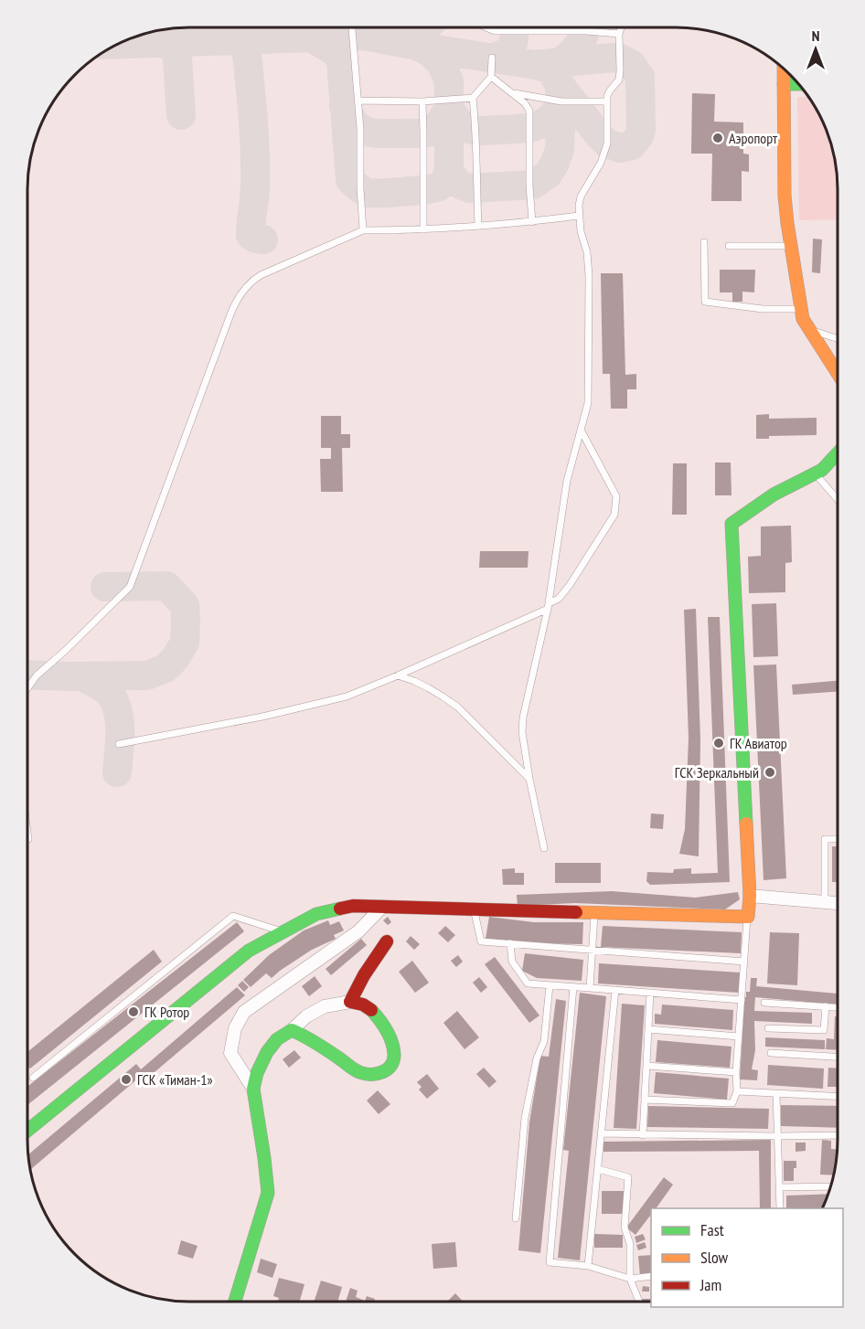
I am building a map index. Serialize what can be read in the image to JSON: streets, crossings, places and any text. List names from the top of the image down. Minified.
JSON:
{"places":["Аэропорт","ГК Авиатор","ГСК Зеркальный","ГК Ротор","ГСК «Тиман-1»"],"legend":["Fast","Slow","Jam"],"north":"top"}
